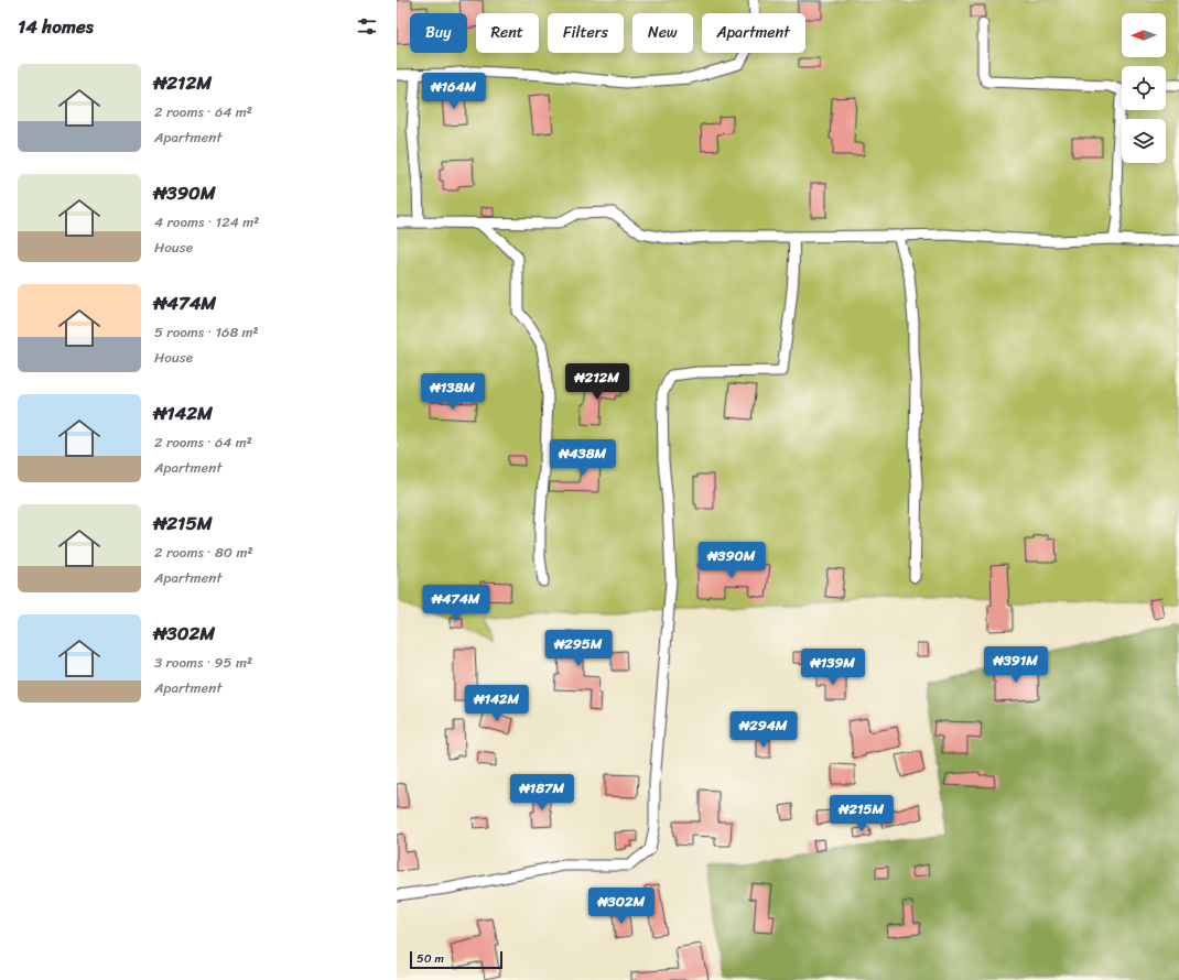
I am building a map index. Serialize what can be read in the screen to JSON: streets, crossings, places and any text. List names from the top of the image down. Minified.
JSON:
{"scale_bar":"50 m","north":"left","page":{"heading":"14 homes","chip":["Buy","Rent","Filters","New","Apartment"],"list":[{"name":"₦212M","note":"2 rooms · 64 m² · Apartment"},{"name":"₦390M","note":"4 rooms · 124 m² · House"},{"name":"₦474M","note":"5 rooms · 168 m² · House"},{"name":"₦142M","note":"2 rooms · 64 m² · Apartment"},{"name":"₦215M","note":"2 rooms · 80 m² · Apartment"},{"name":"₦302M","note":"3 rooms · 95 m² · Apartment"}],"price":["₦164M","₦212M","₦138M","₦438M","₦390M","₦474M","₦295M","₦391M","₦139M","₦142M","₦294M","₦187M","₦215M","₦302M"],"scale":"50 m"}}
